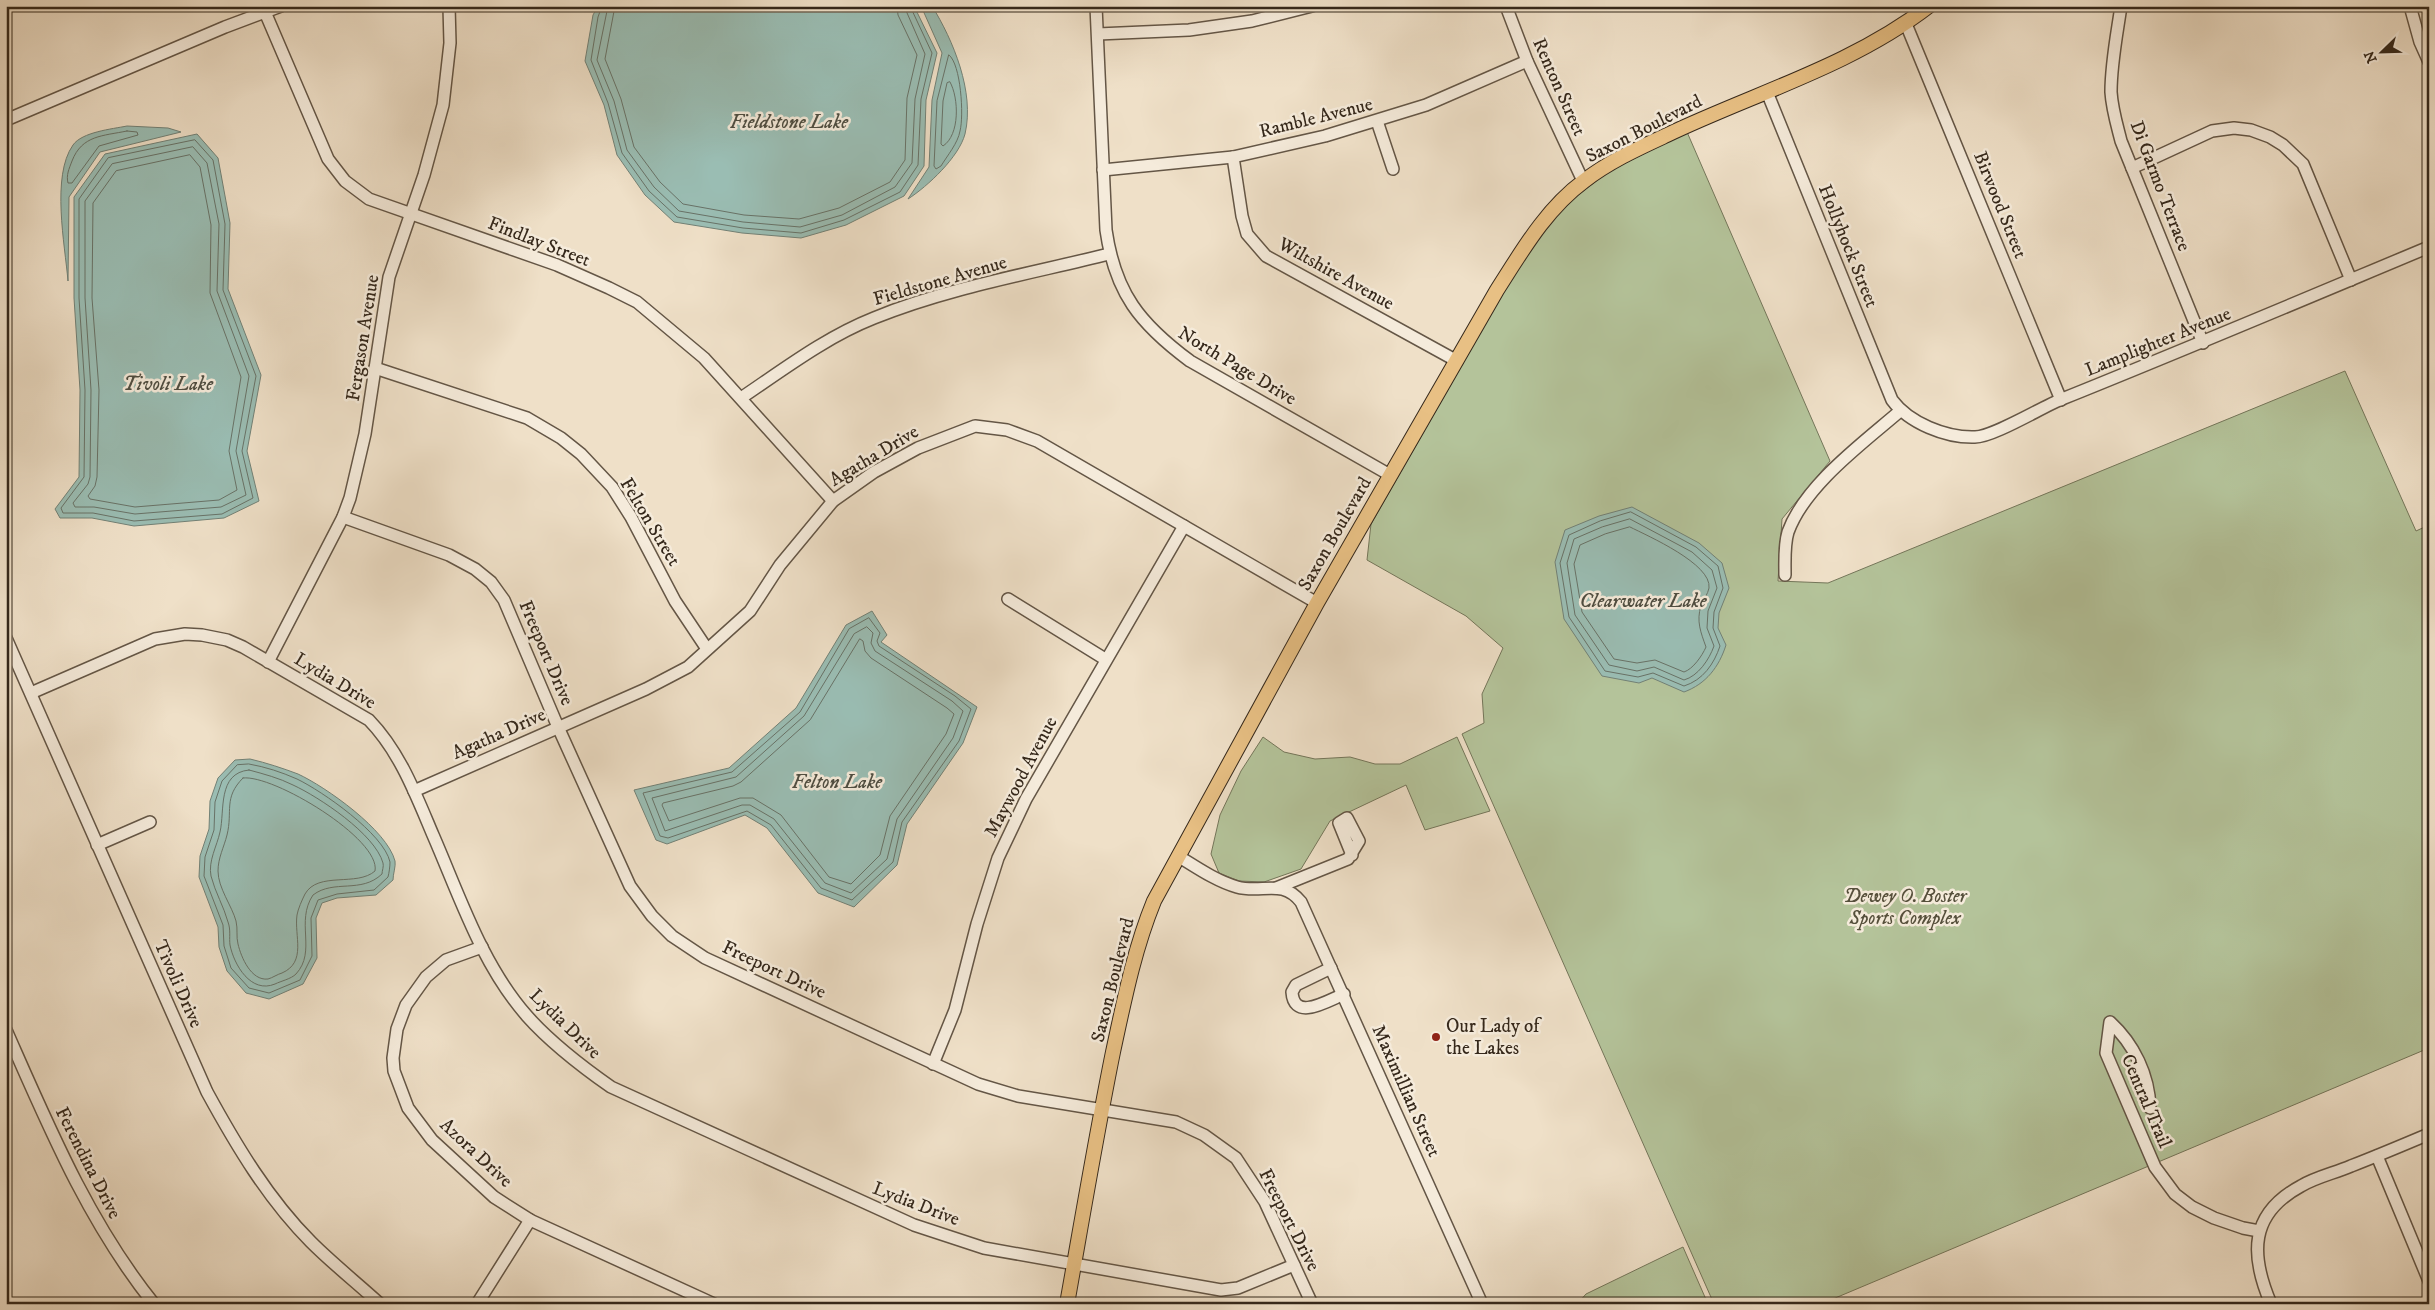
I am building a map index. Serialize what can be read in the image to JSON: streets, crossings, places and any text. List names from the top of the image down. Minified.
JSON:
{"streets":{"main road":["Saxon Boulevard"],"street":["Renton Street","Ramble Avenue","Di Garmo Terrace","Birwood Street","Findlay Street","Hollyhock Street","Wiltshire Avenue","Fieldstone Avenue","Fergason Avenue","Lamplighter Avenue","North Page Drive","Agatha Drive","Felton Street","Freeport Drive","Lydia Drive","Maywood Avenue","Tivoli Drive","Maximillian Street","Central Trail","Azora Drive","Ferendina Drive"]},"crossings":[["Renton Street","Ramble Avenue"],["Renton Street","Saxon Boulevard"],["Ramble Avenue","Wiltshire Avenue"],["Ramble Avenue","North Page Drive"],["Saxon Boulevard","Birwood Street"],["Saxon Boulevard","Hollyhock Street"],["Saxon Boulevard","Wiltshire Avenue"],["Saxon Boulevard","North Page Drive"],["Saxon Boulevard","Agatha Drive"],["Saxon Boulevard","Freeport Drive"],["Saxon Boulevard","Lydia Drive"],["Di Garmo Terrace","Lamplighter Avenue"],["Birwood Street","Lamplighter Avenue"],["Findlay Street","Fieldstone Avenue"],["Findlay Street","Fergason Avenue"],["Findlay Street","Agatha Drive"],["Hollyhock Street","Lamplighter Avenue"],["Fieldstone Avenue","North Page Drive"],["Fergason Avenue","Felton Street"],["Fergason Avenue","Freeport Drive"],["Fergason Avenue","Lydia Drive"],["Agatha Drive","Felton Street"],["Agatha Drive","Freeport Drive"],["Agatha Drive","Lydia Drive"],["Agatha Drive","Maywood Avenue"],["Freeport Drive","Lydia Drive"],["Freeport Drive","Maywood Avenue"],["Lydia Drive","Tivoli Drive"],["Lydia Drive","Azora Drive"]],"water":["Fieldstone Lake","Tivoli Lake","Clearwater Lake","Felton Lake"],"parks":["Dewey O. Boster Sports Complex"],"places":["Our Lady of the Lakes"],"north":"bottom left"}
